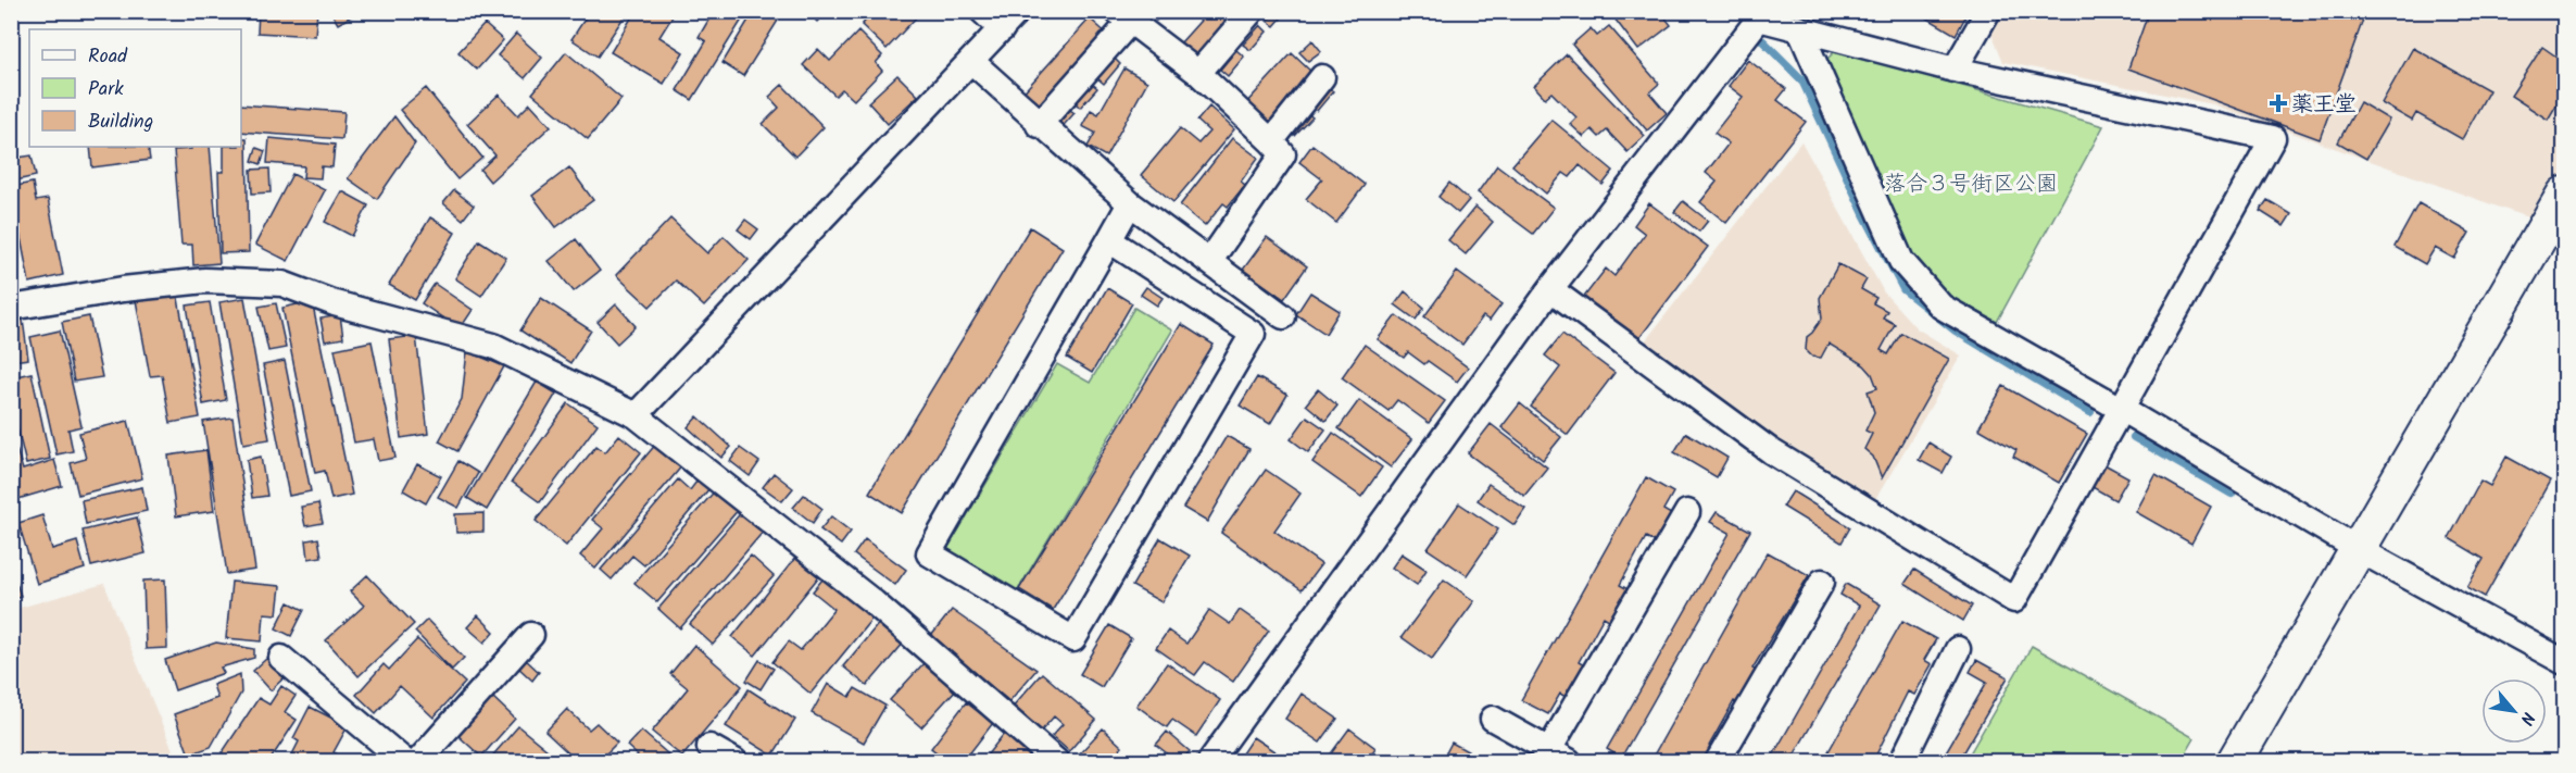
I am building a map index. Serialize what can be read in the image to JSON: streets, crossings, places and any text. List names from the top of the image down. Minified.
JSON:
{"parks":["落合３号街区公園"],"places":{"health":["薬王堂"]},"legend":["Road","Park","Building"],"north":"bottom right"}
